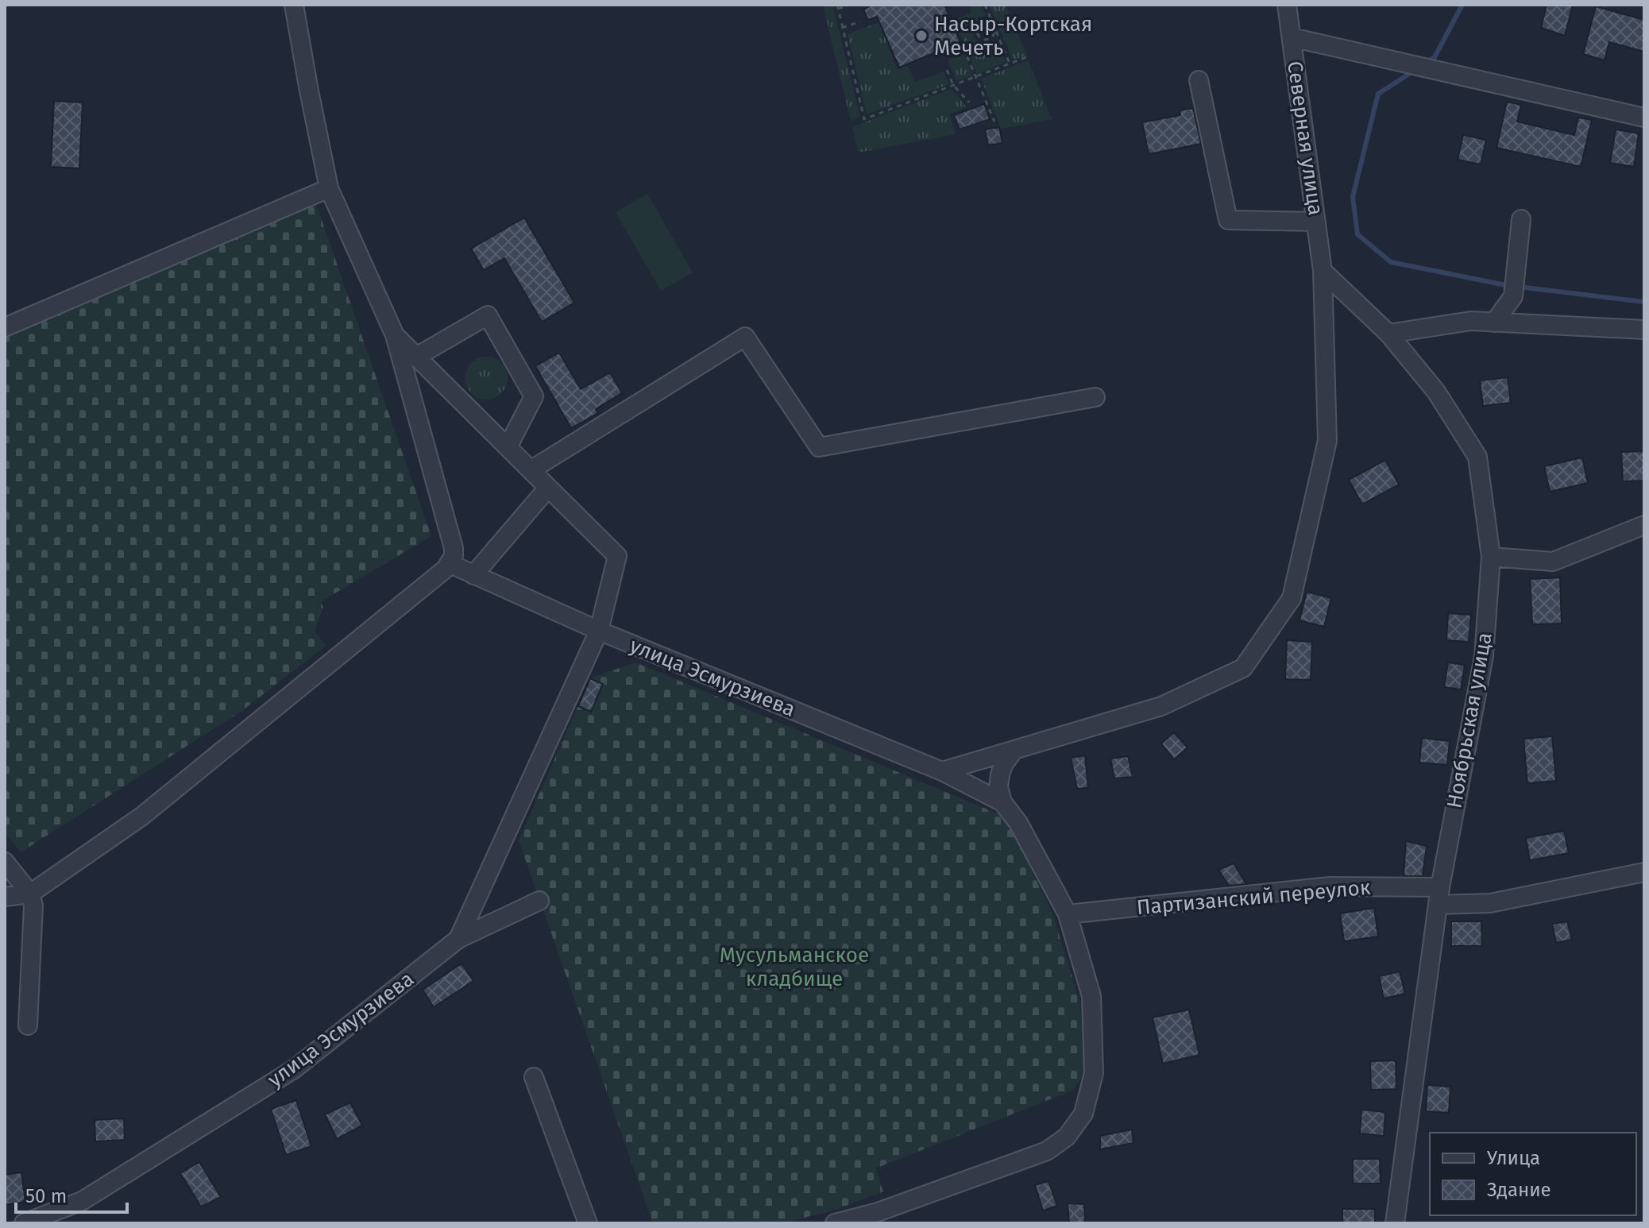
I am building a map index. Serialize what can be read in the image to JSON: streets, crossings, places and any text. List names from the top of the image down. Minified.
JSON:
{"streets":{"street":["Северная улица","улица Эсмурзиева","Ноябрьская улица","Партизанский переулок"]},"crossings":[["Северная улица","Ноябрьская улица"],["Ноябрьская улица","Партизанский переулок"]],"parks":["Мусульманское кладбище"],"places":["Насыр-Кортская Мечеть"],"legend":["Улица","Здание"],"scale_bar":"50 m"}
